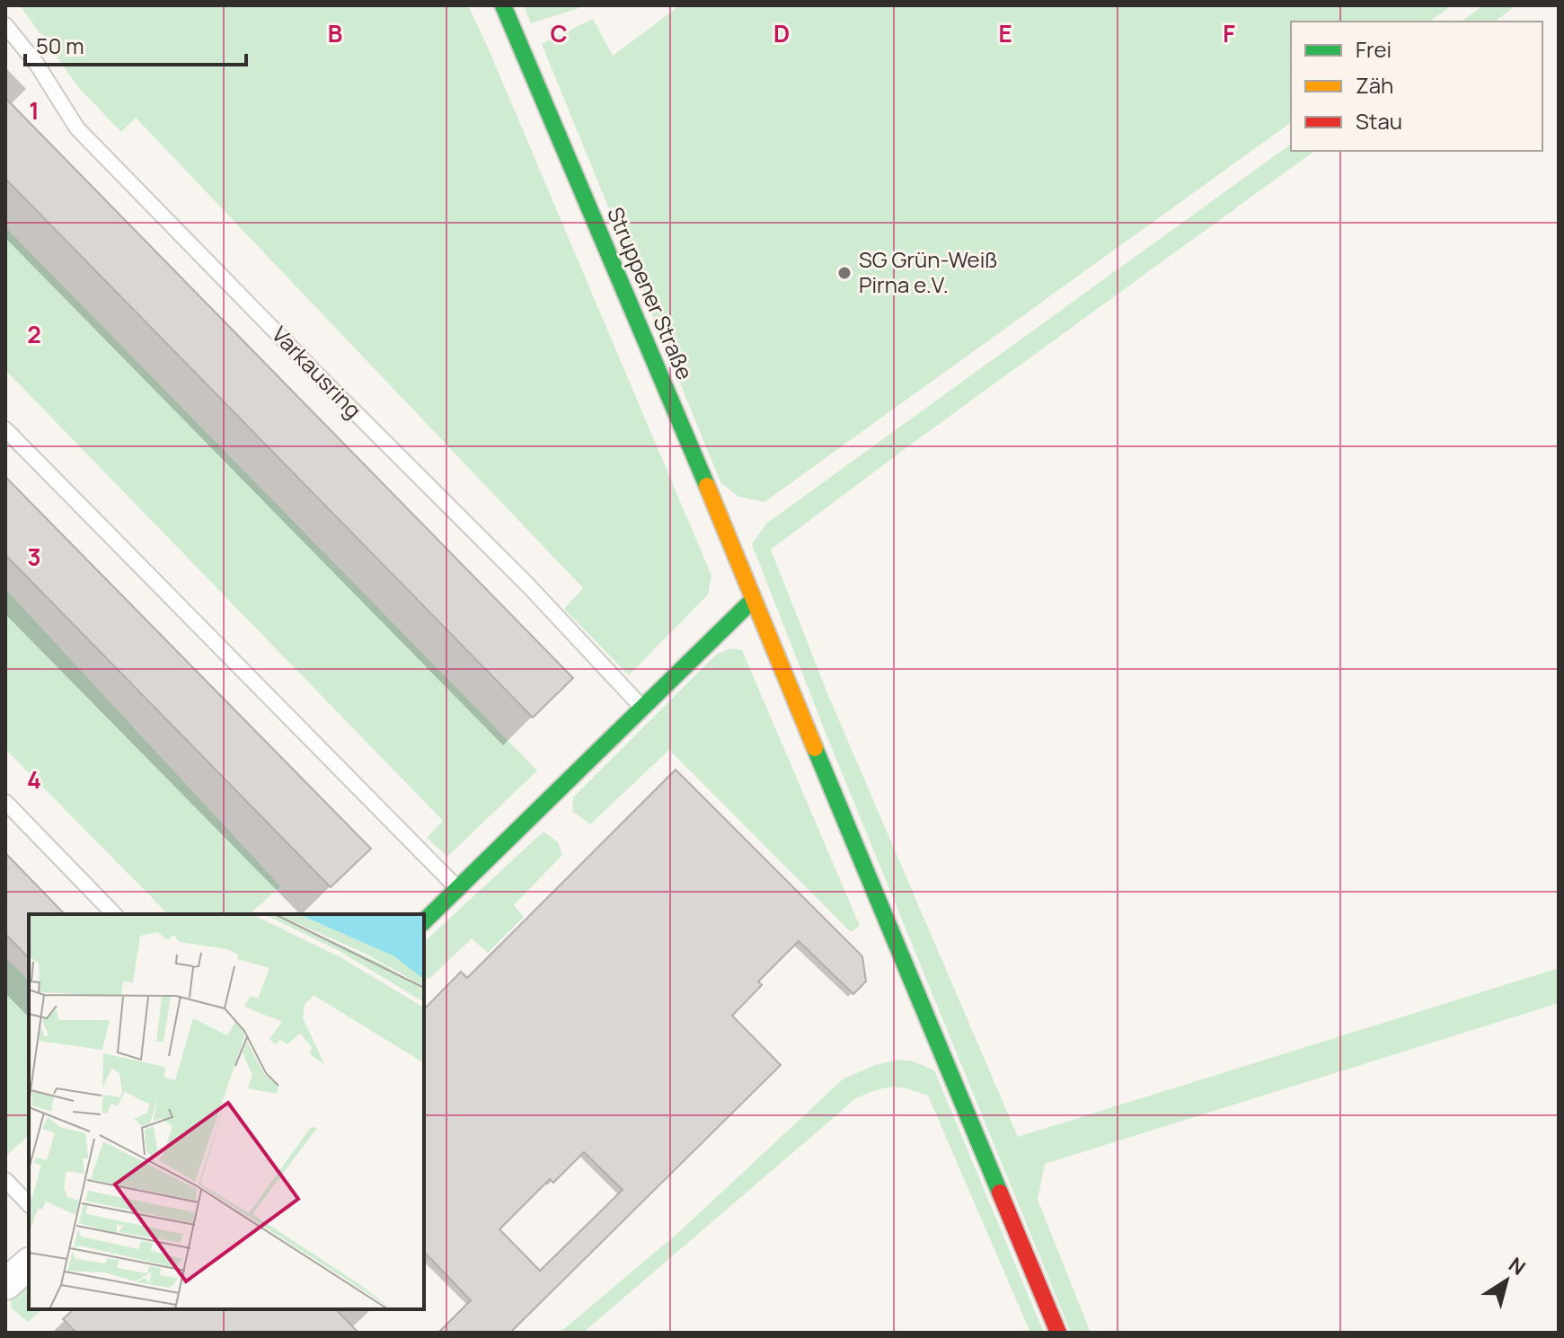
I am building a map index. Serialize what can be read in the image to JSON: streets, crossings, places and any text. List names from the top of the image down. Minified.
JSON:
{"streets":{"main road":["Struppener Straße"],"lane":["Varkausring"]},"places":["SG Grün-Weiß Pirna e.V."],"legend":["Frei","Zäh","Stau"],"scale_bar":"50 m","north":"top right","grid":{"columns":["B","C","D","E","F"],"rows":["1","2","3","4"]}}
